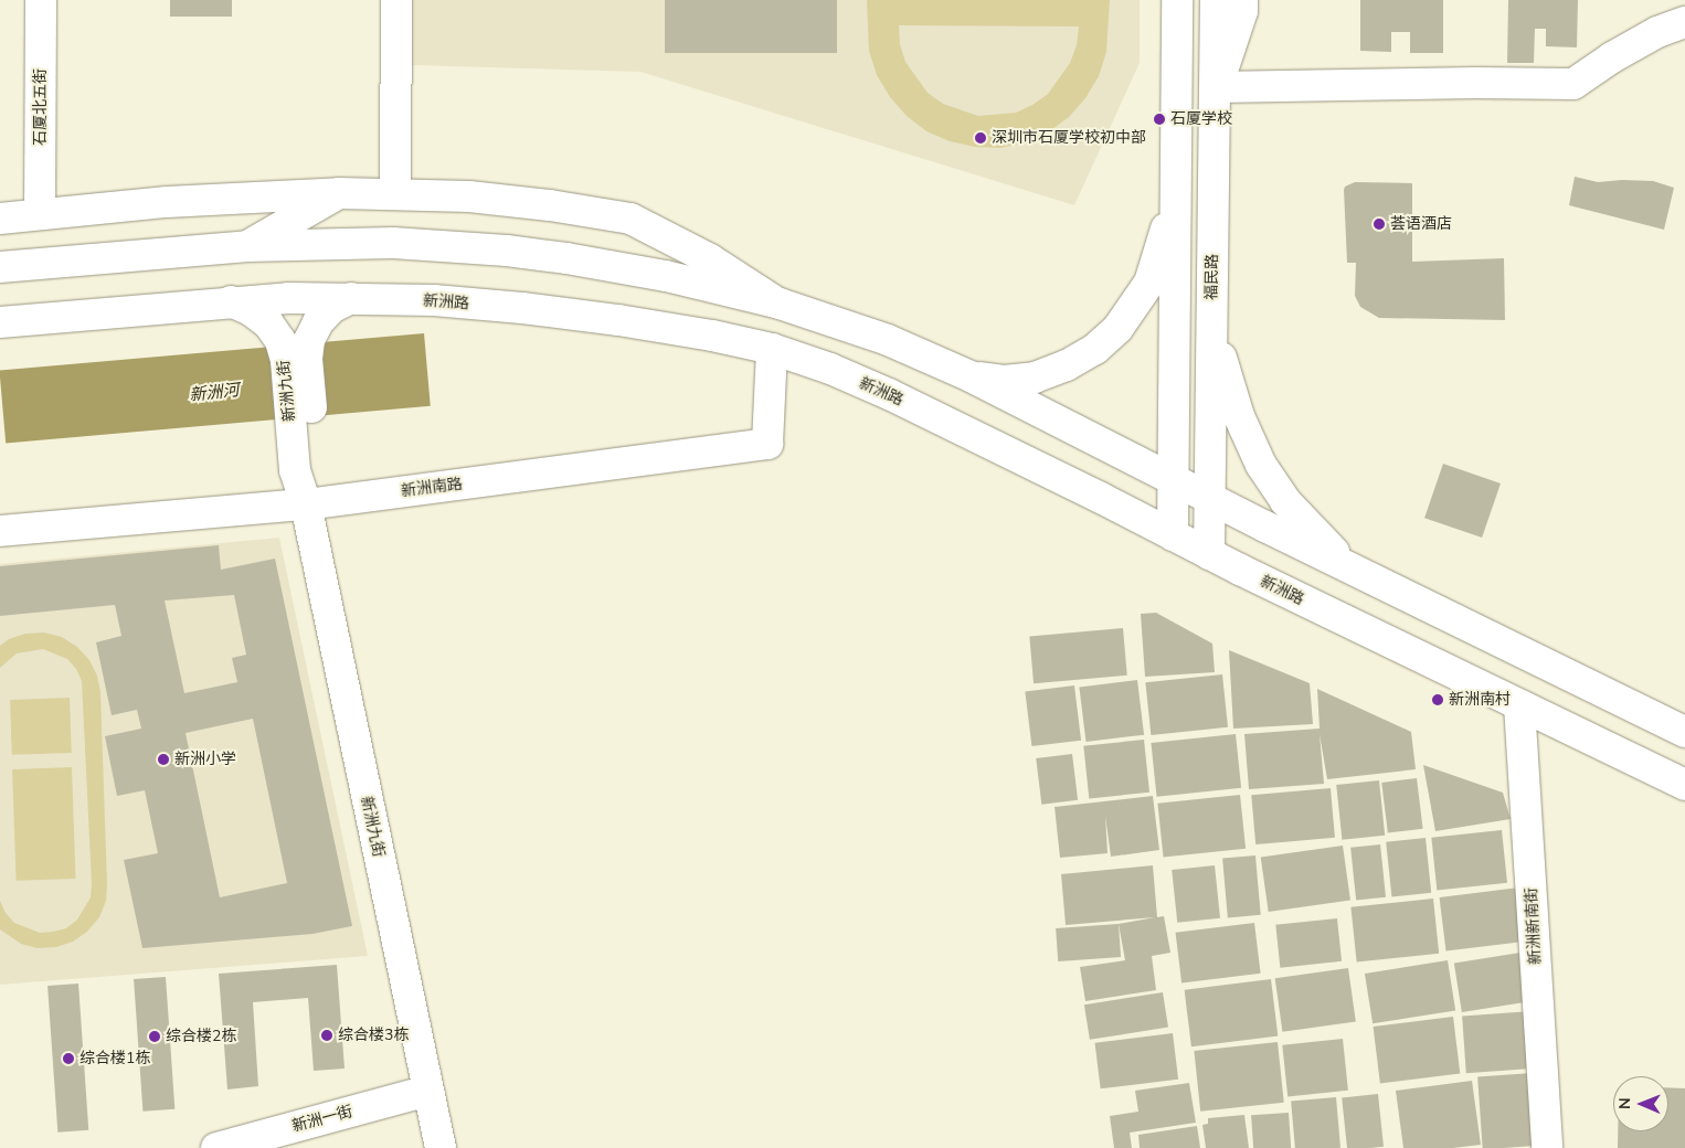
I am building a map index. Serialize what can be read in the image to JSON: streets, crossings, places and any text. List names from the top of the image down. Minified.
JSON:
{"streets":{"main road":["石厦北五街","福民路","新洲路","新洲九街","新洲南路","新洲新南街","新洲一街"]},"crossings":[["福民路","新洲路"],["新洲路","新洲九街"],["新洲路","新洲南路"],["新洲路","新洲新南街"],["新洲九街","新洲南路"],["新洲九街","新洲一街"]],"water":["新洲河"],"places":["石厦学校","深圳市石厦学校初中部","荟语酒店","新洲南村","新洲小学","综合楼3栋","综合楼2栋","综合楼1栋"],"north":"left"}
